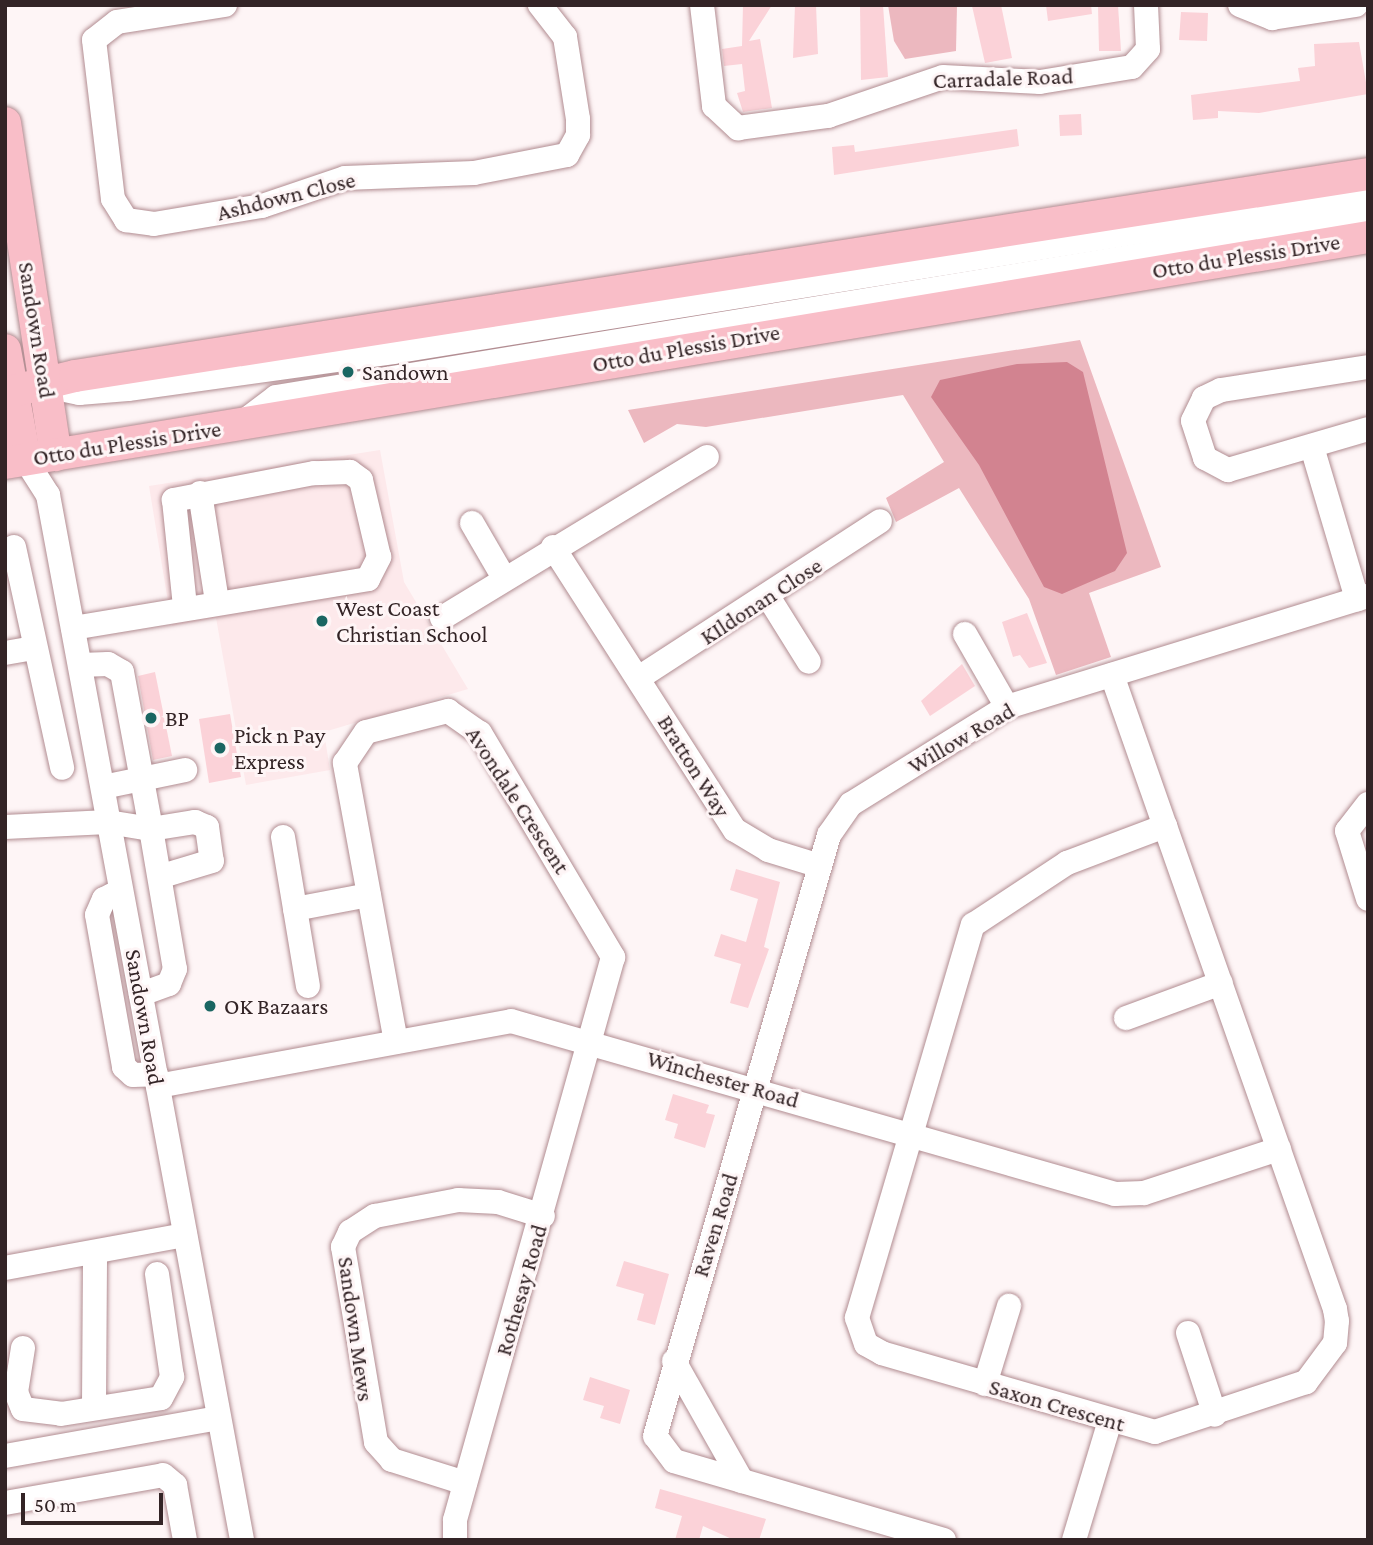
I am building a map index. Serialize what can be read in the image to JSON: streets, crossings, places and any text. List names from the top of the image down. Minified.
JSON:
{"streets":{"main road":["Otto du Plessis Drive","Sandown Road"],"street":["Carradale Road","Ashdown Close","KIldonan Close","Willow Road","Bratton Way","Avondale Crescent","Winchester Road","Raven Road","Rothesay Road","Sandown Mews","Saxon Crescent"]},"crossings":[["Otto du Plessis Drive","Sandown Road"],["Sandown Road","Winchester Road"],["KIldonan Close","Bratton Way"],["Willow Road","Bratton Way"],["Willow Road","Winchester Road"],["Willow Road","Raven Road"],["Willow Road","Saxon Crescent"],["Avondale Crescent","Winchester Road"],["Avondale Crescent","Rothesay Road"],["Winchester Road","Raven Road"],["Winchester Road","Rothesay Road"],["Winchester Road","Saxon Crescent"],["Rothesay Road","Sandown Mews"]],"places":["Sandown","West Coast Christian School","BP","Pick n Pay Express","OK Bazaars"],"scale_bar":"50 m"}
